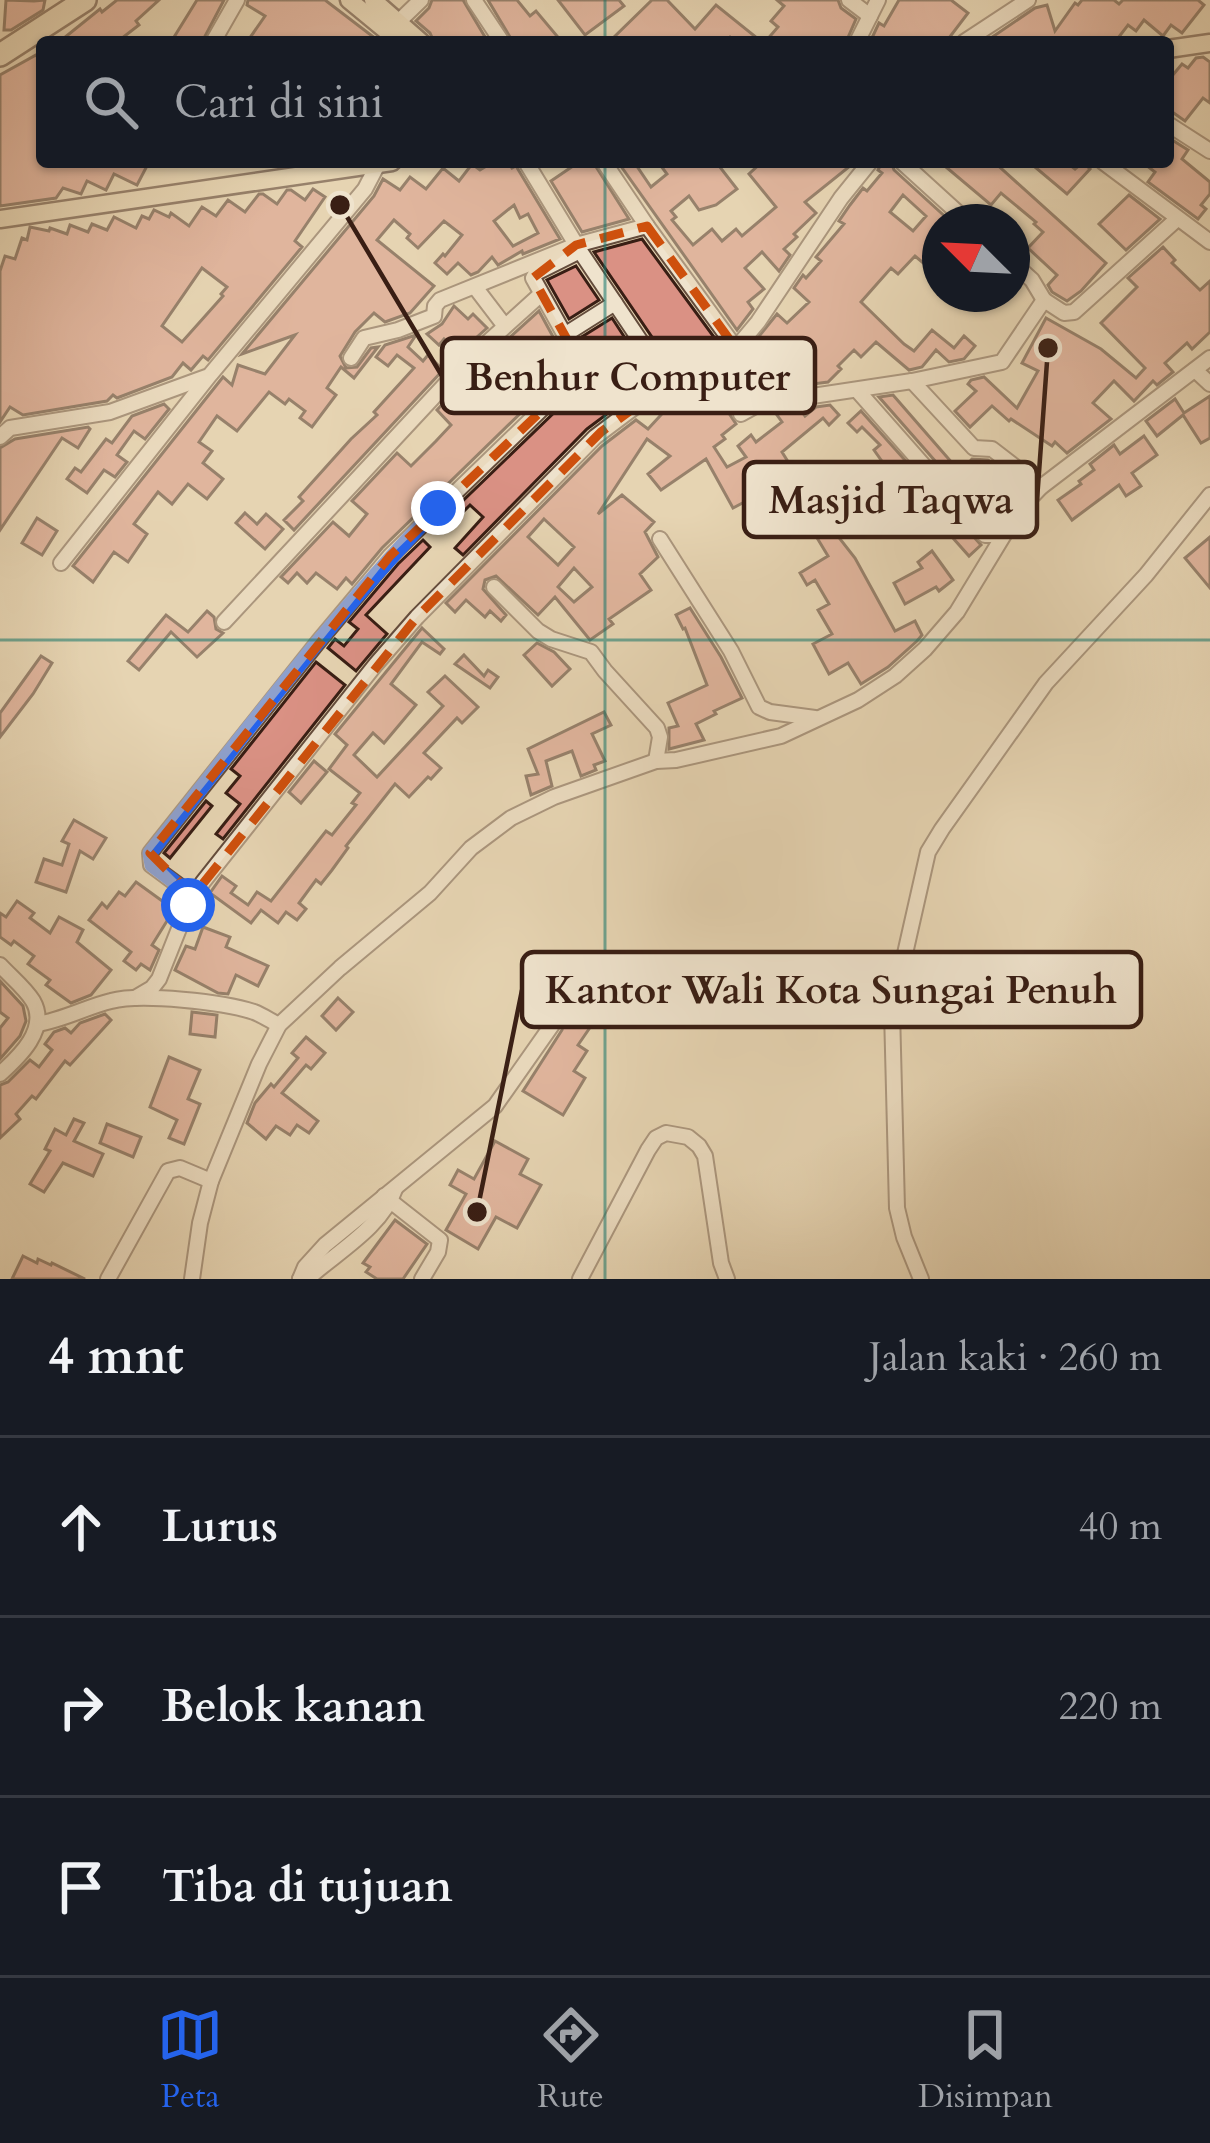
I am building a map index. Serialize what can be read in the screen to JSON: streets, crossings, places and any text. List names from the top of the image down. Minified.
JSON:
{"places":["Benhur Computer","Masjid Taqwa","Kantor Wali Kota Sungai Penuh"],"north":"top left","page":{"search":"Cari di sini","heading":["4 mnt","Jalan kaki · 260 m"],"list":[["Lurus","40 m"],["Belok kanan","220 m"],"Tiba di tujuan"],"nav":["Peta","Rute","Disimpan"]}}
